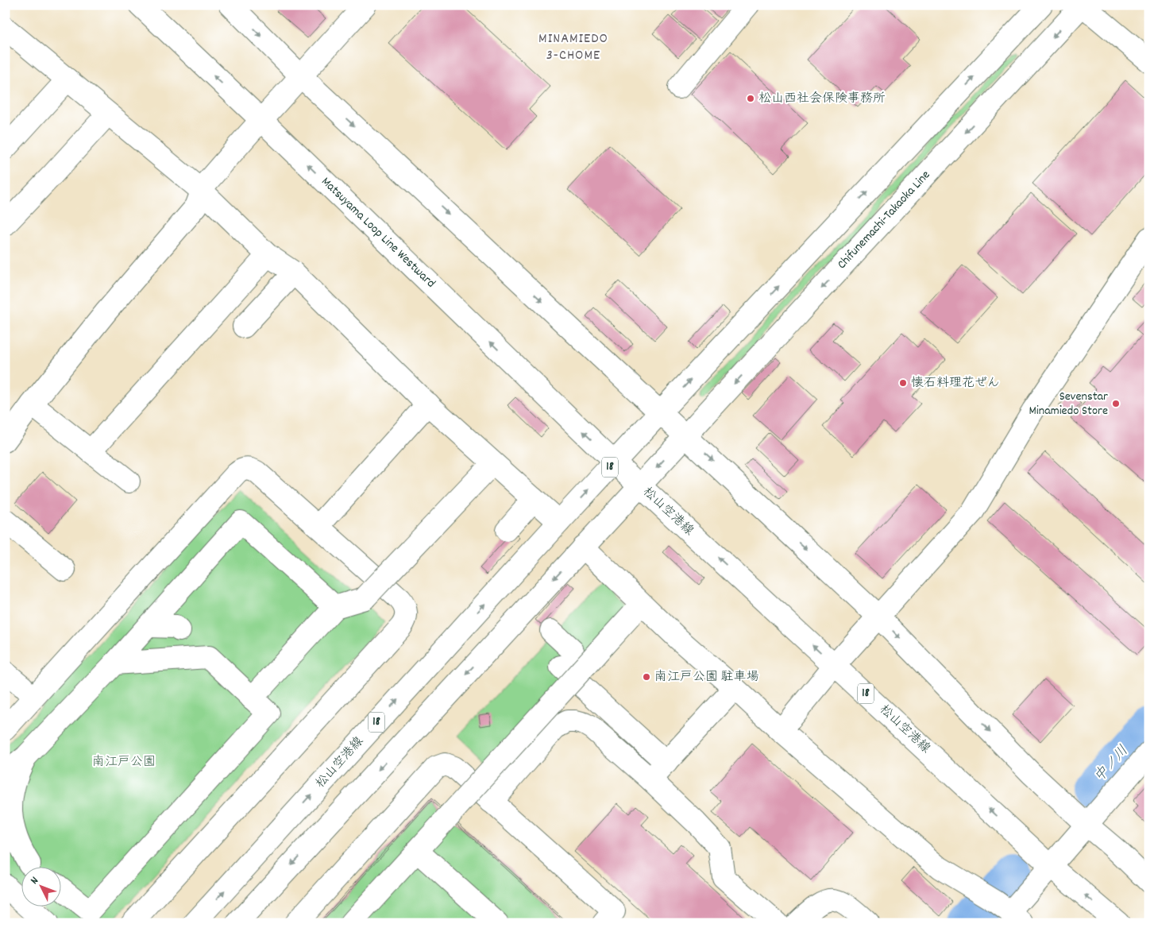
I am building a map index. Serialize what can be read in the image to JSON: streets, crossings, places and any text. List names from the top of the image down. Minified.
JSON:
{"streets":{"street":["Chifunemachi-Takaoka Line","Matsuyama Loop Line Westward","18","松山空港線"]},"crossings":[["Chifunemachi-Takaoka Line","松山空港線"],["Matsuyama Loop Line Westward","松山空港線"]],"districts":["MINAMIEDO 3-CHOME"],"water":["中ノ川"],"parks":["南江戸公園"],"places":["松山西社会保険事務所","懐石料理花ぜん","Sevenstar Minamiedo Store","南江戸公園 駐車場"],"north":"top left"}
